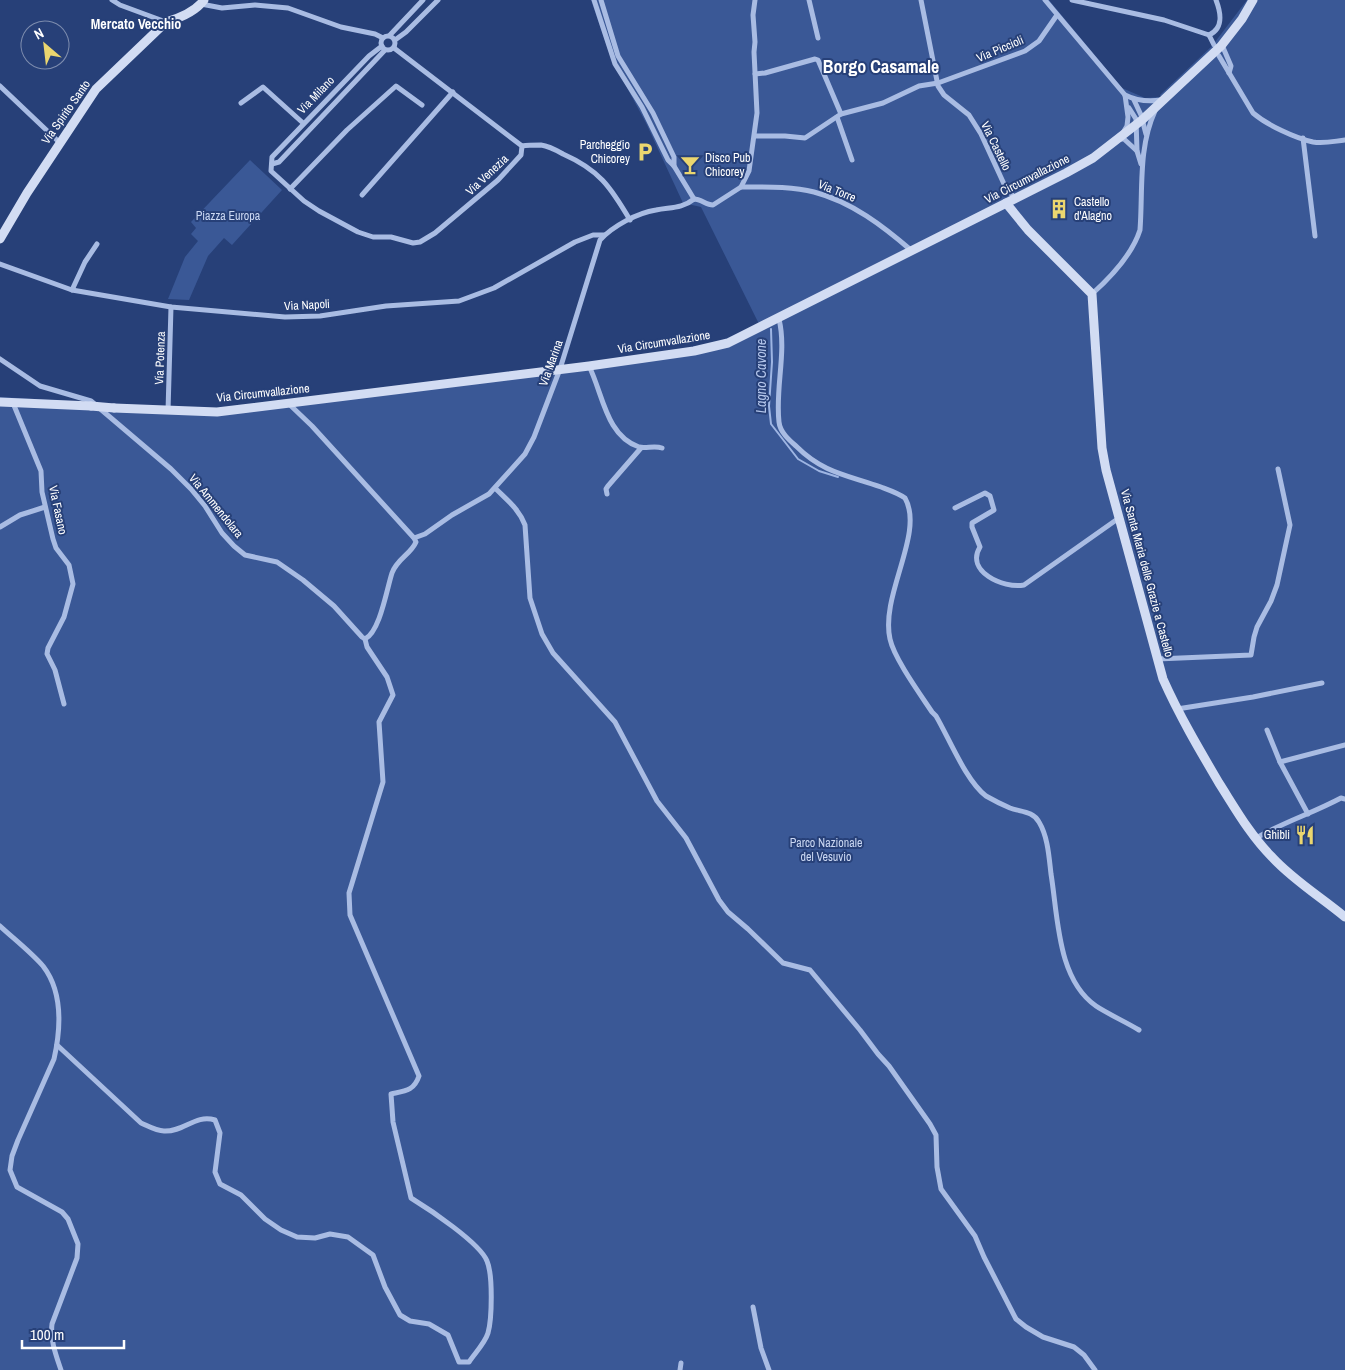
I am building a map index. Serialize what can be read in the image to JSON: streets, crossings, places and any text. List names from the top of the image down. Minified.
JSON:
{"streets":{"main road":["Via Spirito Santo","Via Circumvallazione","Via Santa Maria delle Grazie a Castello"],"street":["Via Piccioli","Via Milano","Via Castello","Via Venezia","Via Torre","Via Napoli","Via Potenza","Via Marina","Via Ammendolara","Via Fasano"]},"crossings":[["Via Piccioli","Via Castello"],["Via Milano","Via Venezia"],["Via Castello","Via Circumvallazione"],["Via Circumvallazione","Via Torre"],["Via Circumvallazione","Via Potenza"],["Via Circumvallazione","Via Marina"],["Via Circumvallazione","Via Fasano"],["Via Napoli","Via Potenza"],["Via Napoli","Via Marina"]],"districts":["Mercato Vecchio","Borgo Casamale"],"water":["Lagno Cavone"],"parks":["Piazza Europa","Parco Nazionale del Vesuvio"],"places":{"parking":["Parcheggio Chicorey"],"bar":["Disco Pub Chicorey"],"building":["Castello d'Alagno"],"restaurant":["Ghibli"]},"scale_bar":"100 m","north":"top left"}
